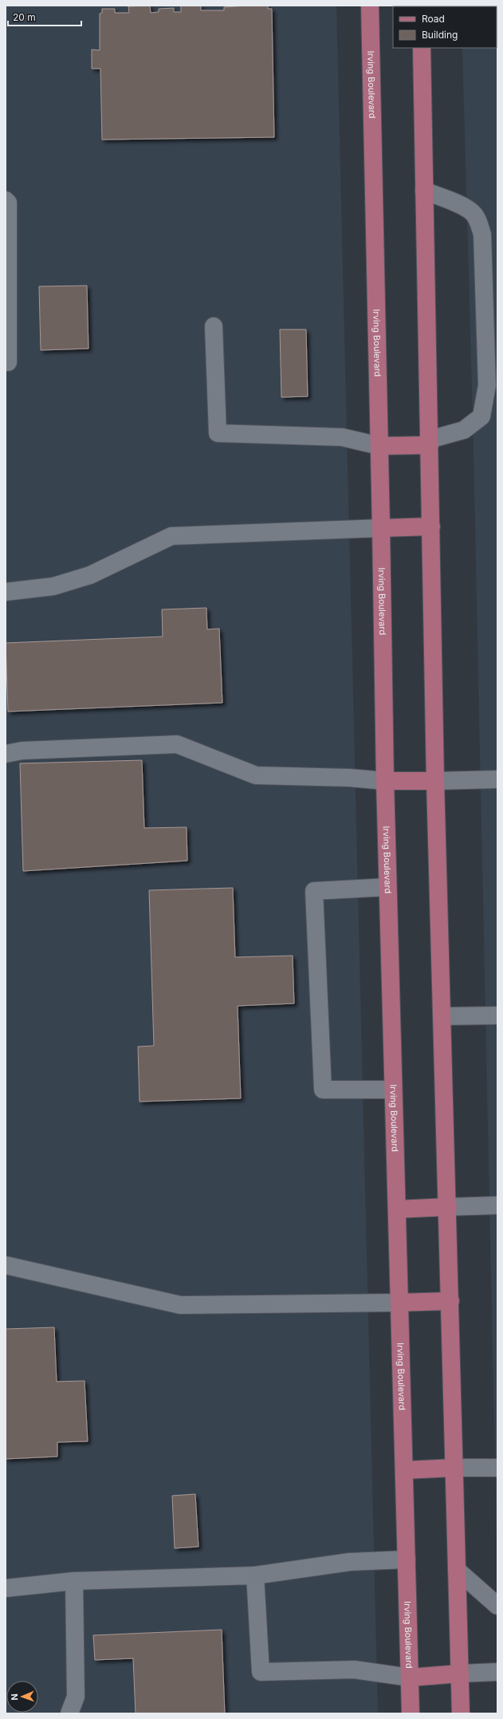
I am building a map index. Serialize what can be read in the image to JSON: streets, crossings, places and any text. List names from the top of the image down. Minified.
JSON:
{"streets":{"main road":["Irving Boulevard"]},"legend":["Road","Building"],"scale_bar":"20 m","north":"left"}
